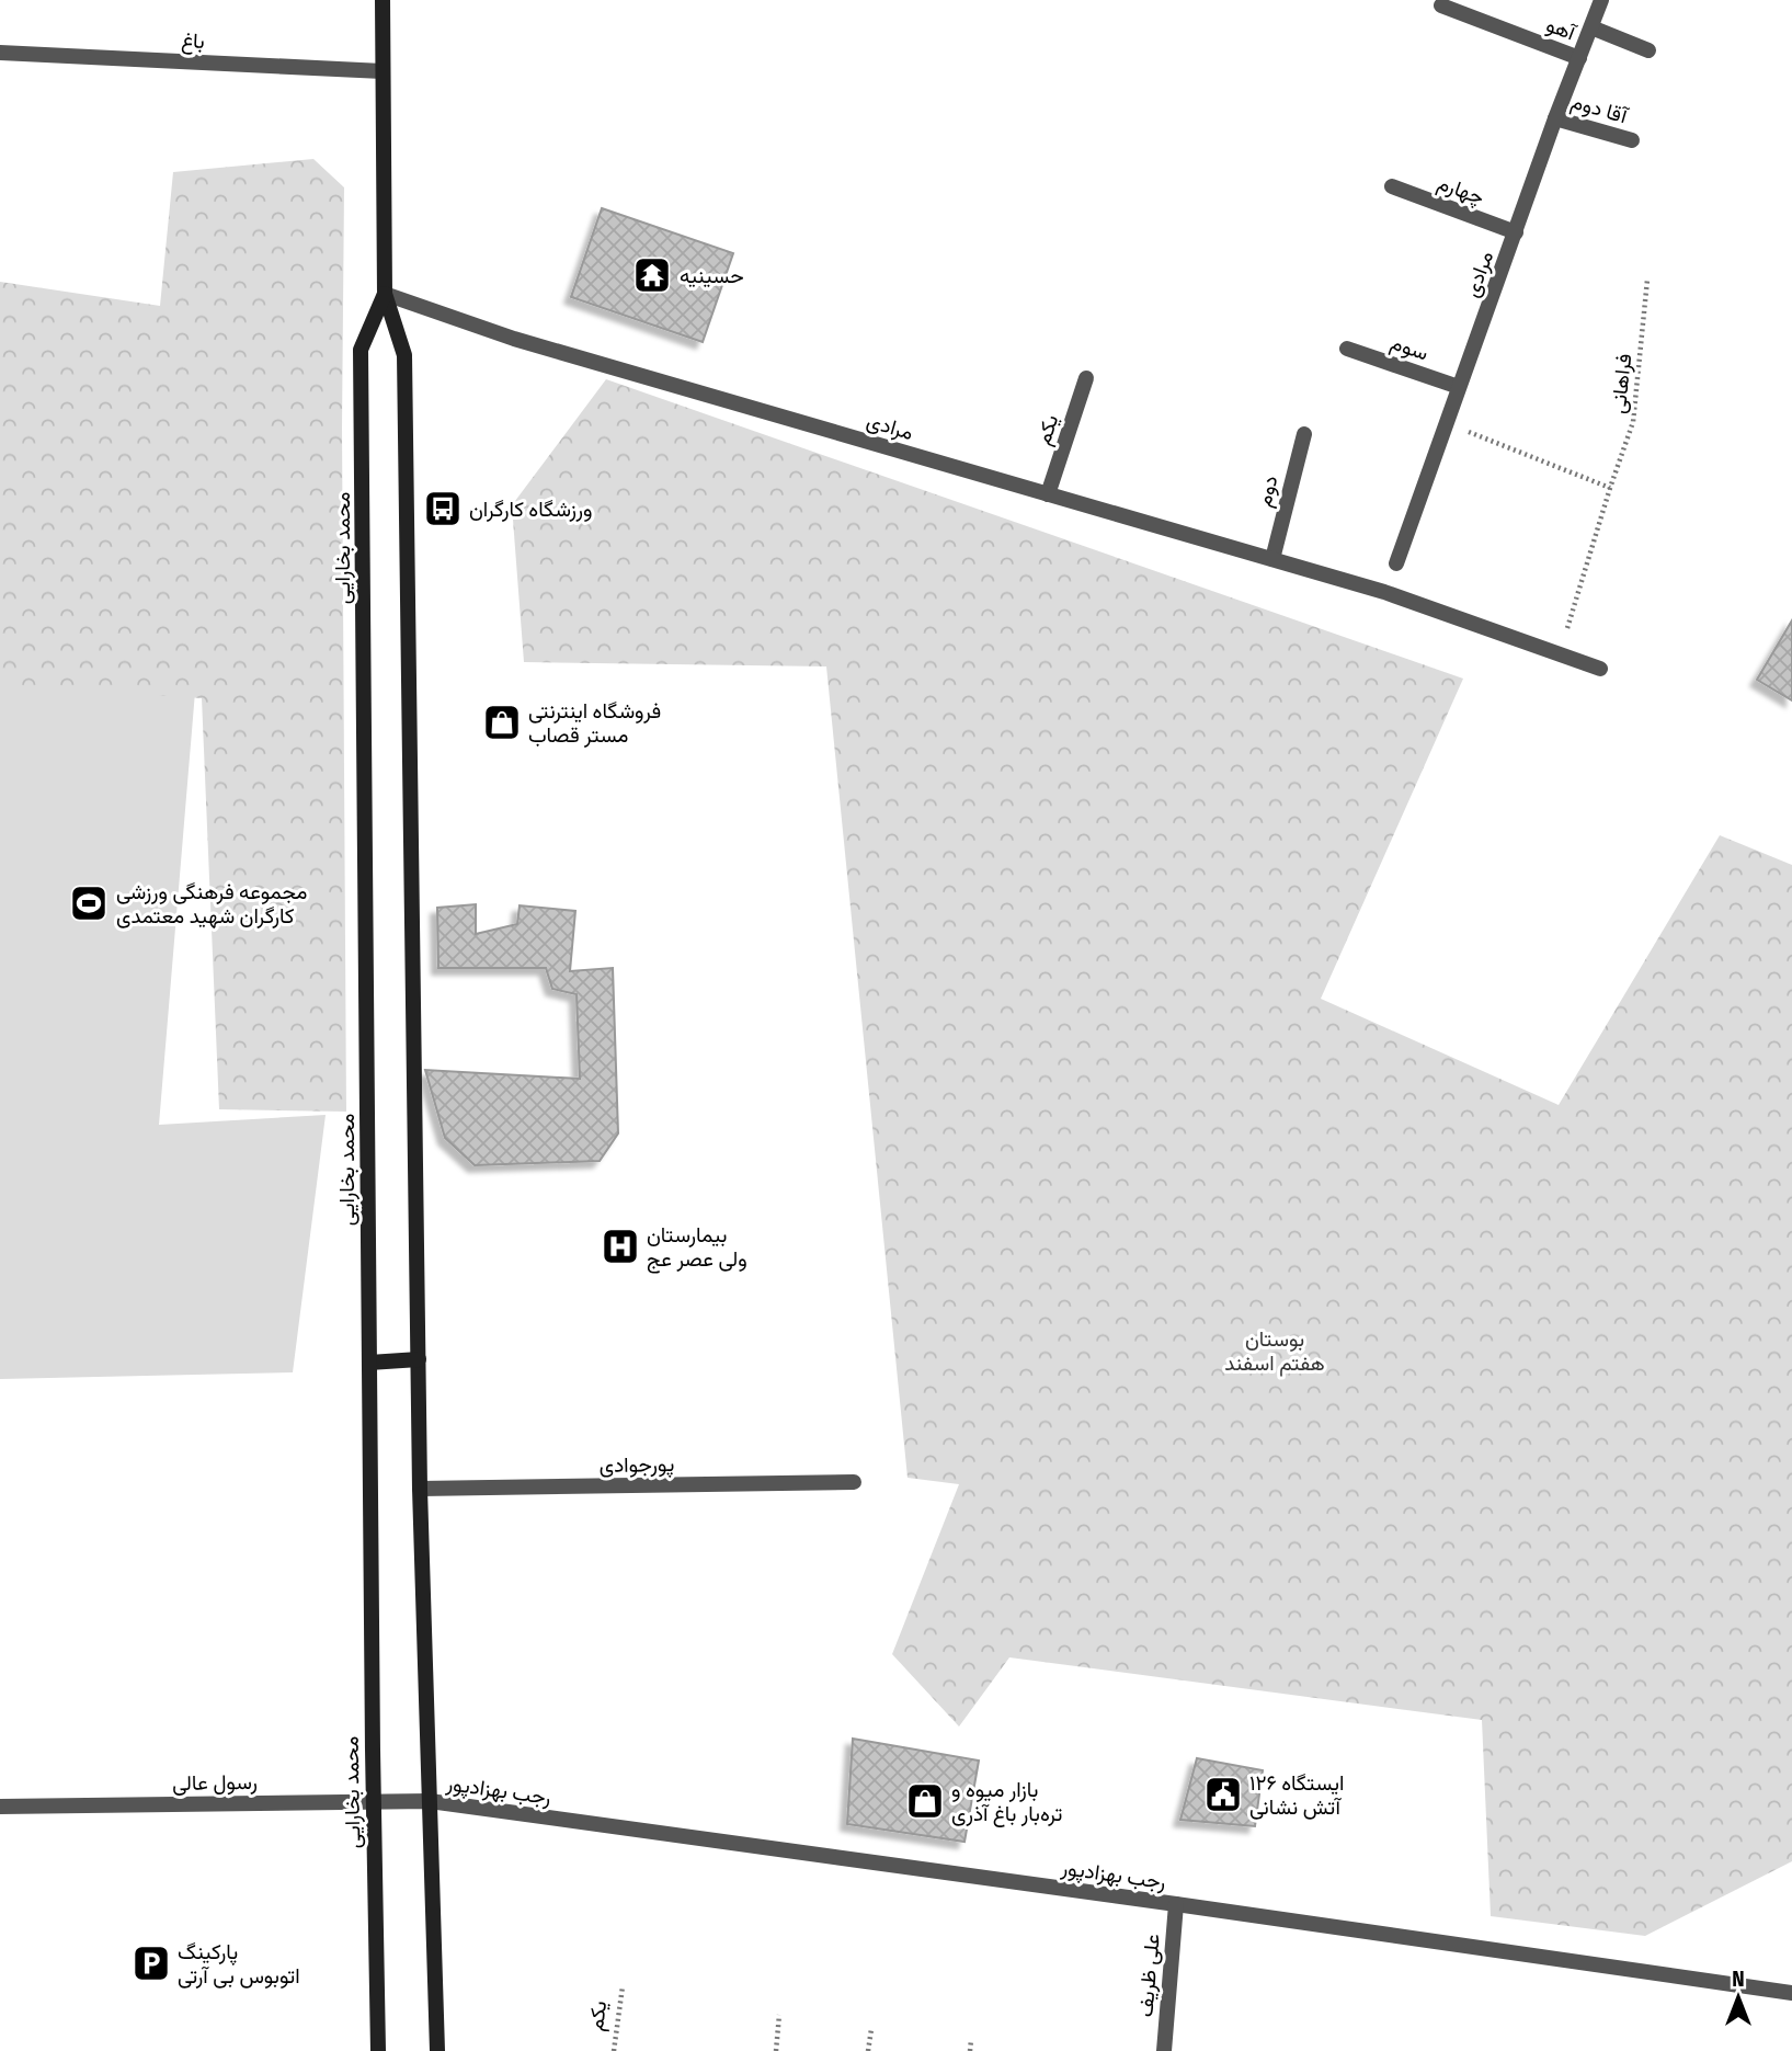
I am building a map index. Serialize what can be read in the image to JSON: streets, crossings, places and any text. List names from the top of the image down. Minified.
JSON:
{"streets":{"main road":["محمد بخارایی"],"street":["آهو","باغ","آقا دوم","چهارم","مرادی","سوم","یکم","دوم","پورجوادی","رسول عالی","رجب بهزادپور","علی ظریف"],"path":["فراهانی"]},"crossings":[["آهو","مرادی"],["باغ","محمد بخارایی"],["آقا دوم","مرادی"],["چهارم","مرادی"],["مرادی","سوم"],["مرادی","فراهانی"],["مرادی","یکم"],["مرادی","دوم"],["مرادی","محمد بخارایی"],["محمد بخارایی","پورجوادی"],["محمد بخارایی","رسول عالی"],["محمد بخارایی","رجب بهزادپور"],["رسول عالی","رجب بهزادپور"],["رجب بهزادپور","علی ظریف"]],"parks":["بوستان هفتم اسفند"],"places":{"temple":["حسینیه"],"bus stop":["ورزشگاه کارگران"],"shop":["فروشگاه اینترنتی مستر قصاب","بازار میوه و تره‌بار باغ آذری"],"sports":["مجموعه فرهنگی ورزشی کارگران شهید معتمدی"],"hospital":["بیمارستان ولی عصر عج"],"public building":["ایستگاه ۱۲۶ آتش نشانی"],"parking":["پارکینگ اتوبوس بی آرتی"]},"north":"top"}
